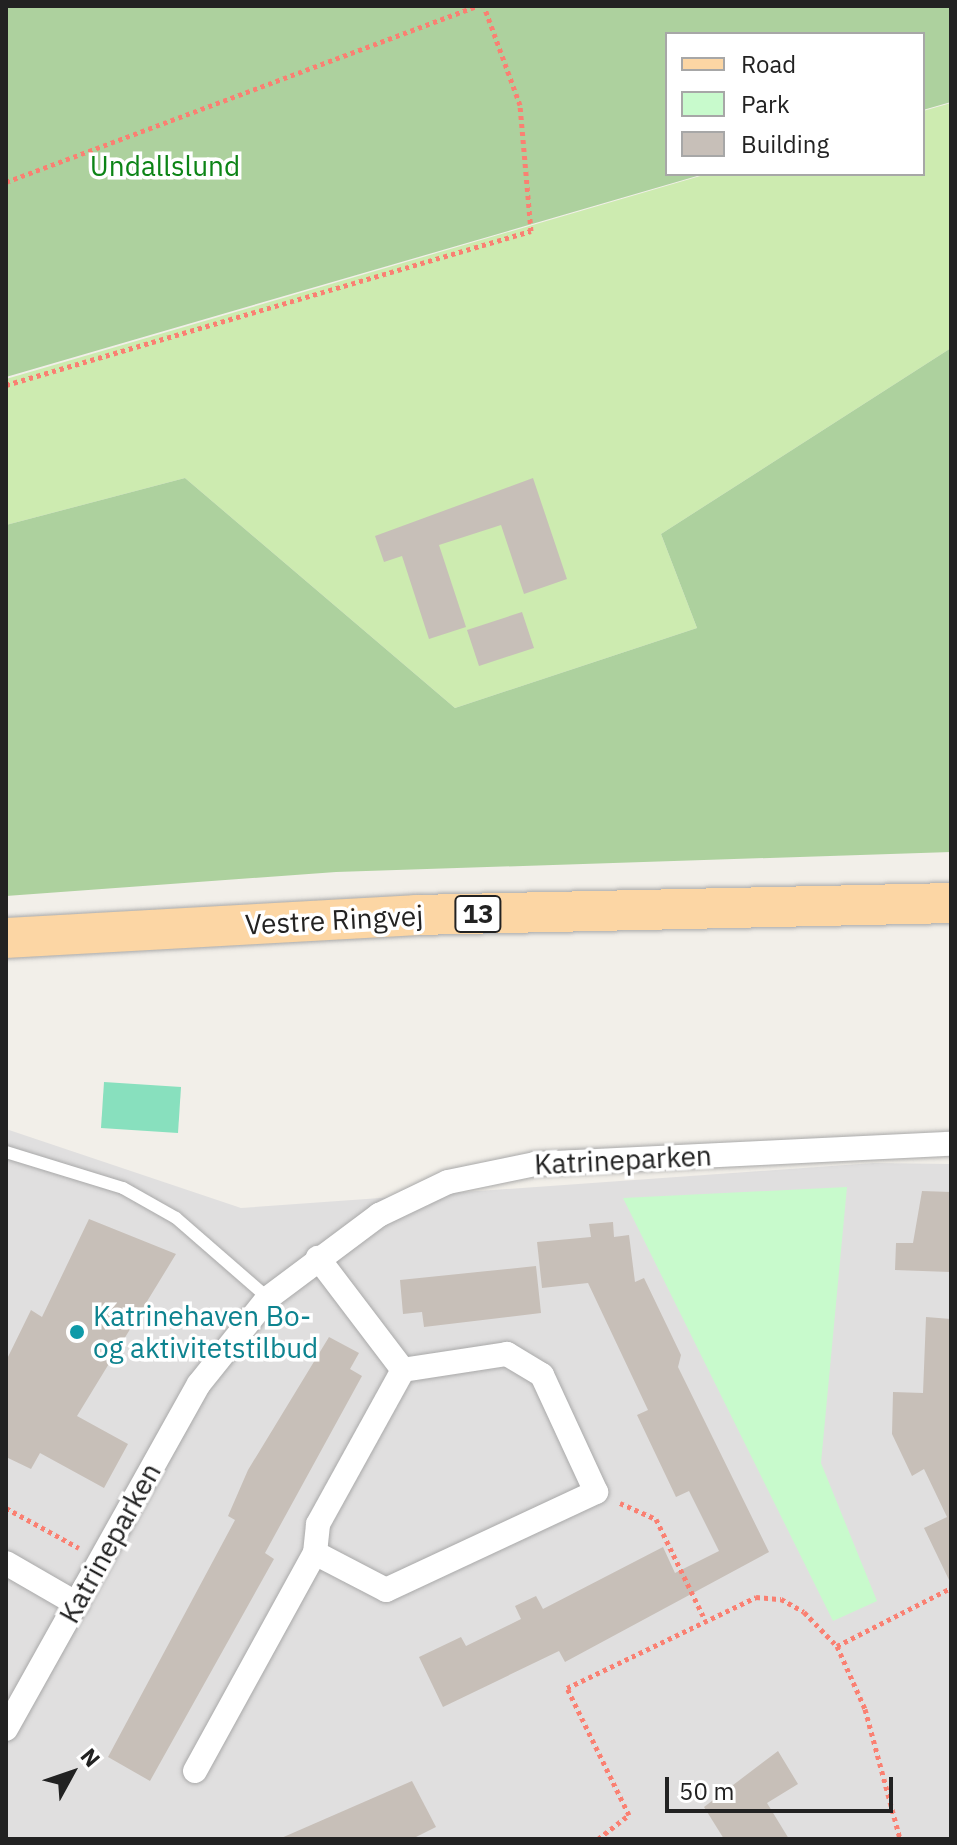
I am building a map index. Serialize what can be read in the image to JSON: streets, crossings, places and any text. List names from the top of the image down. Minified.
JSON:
{"streets":{"main road":["13","Vestre Ringvej"],"street":["Katrineparken"]},"parks":["Undallslund"],"places":["Katrinehaven Bo- og aktivitetstilbud"],"legend":["Road","Park","Building"],"scale_bar":"50 m","north":"top right"}
